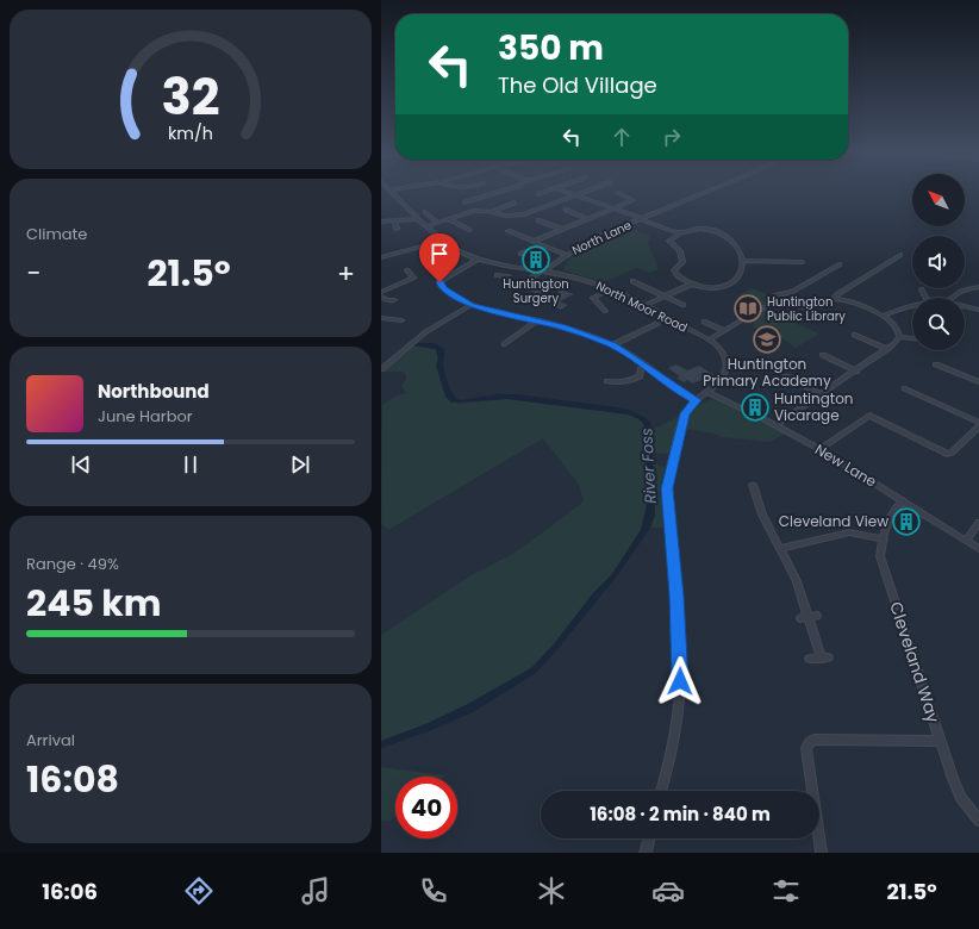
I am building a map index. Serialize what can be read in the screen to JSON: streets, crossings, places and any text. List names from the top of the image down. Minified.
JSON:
{"streets":{"street":["North Lane","North Moor Road","New Lane","Cleveland Way"]},"crossings":[["North Lane","North Moor Road"],["North Moor Road","New Lane"],["New Lane","Cleveland Way"]],"water":["River Foss"],"places":{"building":["Huntington Surgery","Huntington Vicarage","Cleveland View"],"library":["Huntington Public Library"],"school or university":["Huntington Primary Academy"]},"north":"top left","page":{"turn":["350 m","The Old Village"],"tile":["Climate",["Range · 49%","245 km"],["Arrival","16:08"]],"heat":["−","21.5°","+"],"song":["Northbound","June Harbor"],"limit":"40","trip":"16:08 · 2 min · 840 m","tabs":["16:06","21.5°"],"gauge":["32","km/h"]}}
